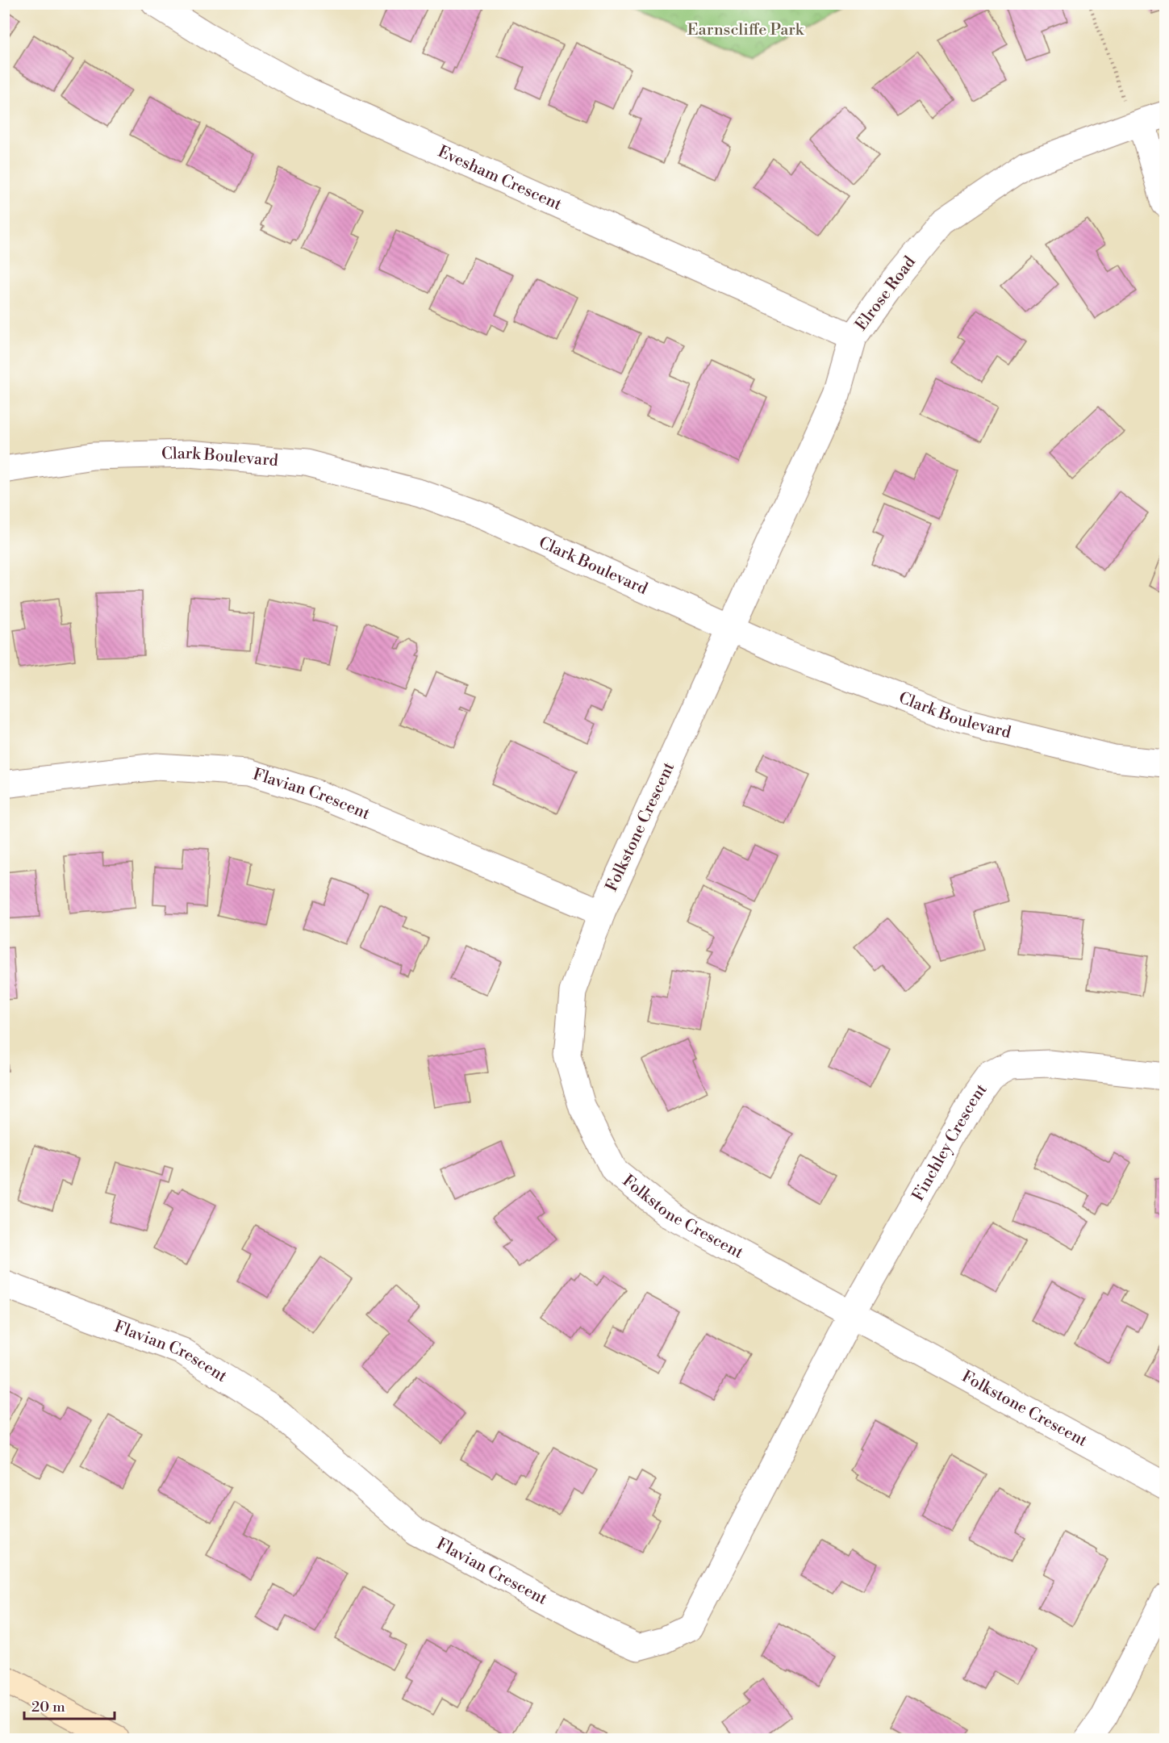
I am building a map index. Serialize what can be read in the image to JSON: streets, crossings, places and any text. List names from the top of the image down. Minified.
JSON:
{"streets":{"street":["Evesham Crescent","Elrose Road","Clark Boulevard","Flavian Crescent","Folkstone Crescent","Finchley Crescent"]},"crossings":[["Evesham Crescent","Elrose Road"],["Elrose Road","Clark Boulevard"],["Elrose Road","Folkstone Crescent"],["Clark Boulevard","Folkstone Crescent"],["Flavian Crescent","Folkstone Crescent"],["Flavian Crescent","Finchley Crescent"],["Folkstone Crescent","Finchley Crescent"]],"parks":["Earnscliffe Park"],"scale_bar":"20 m"}
